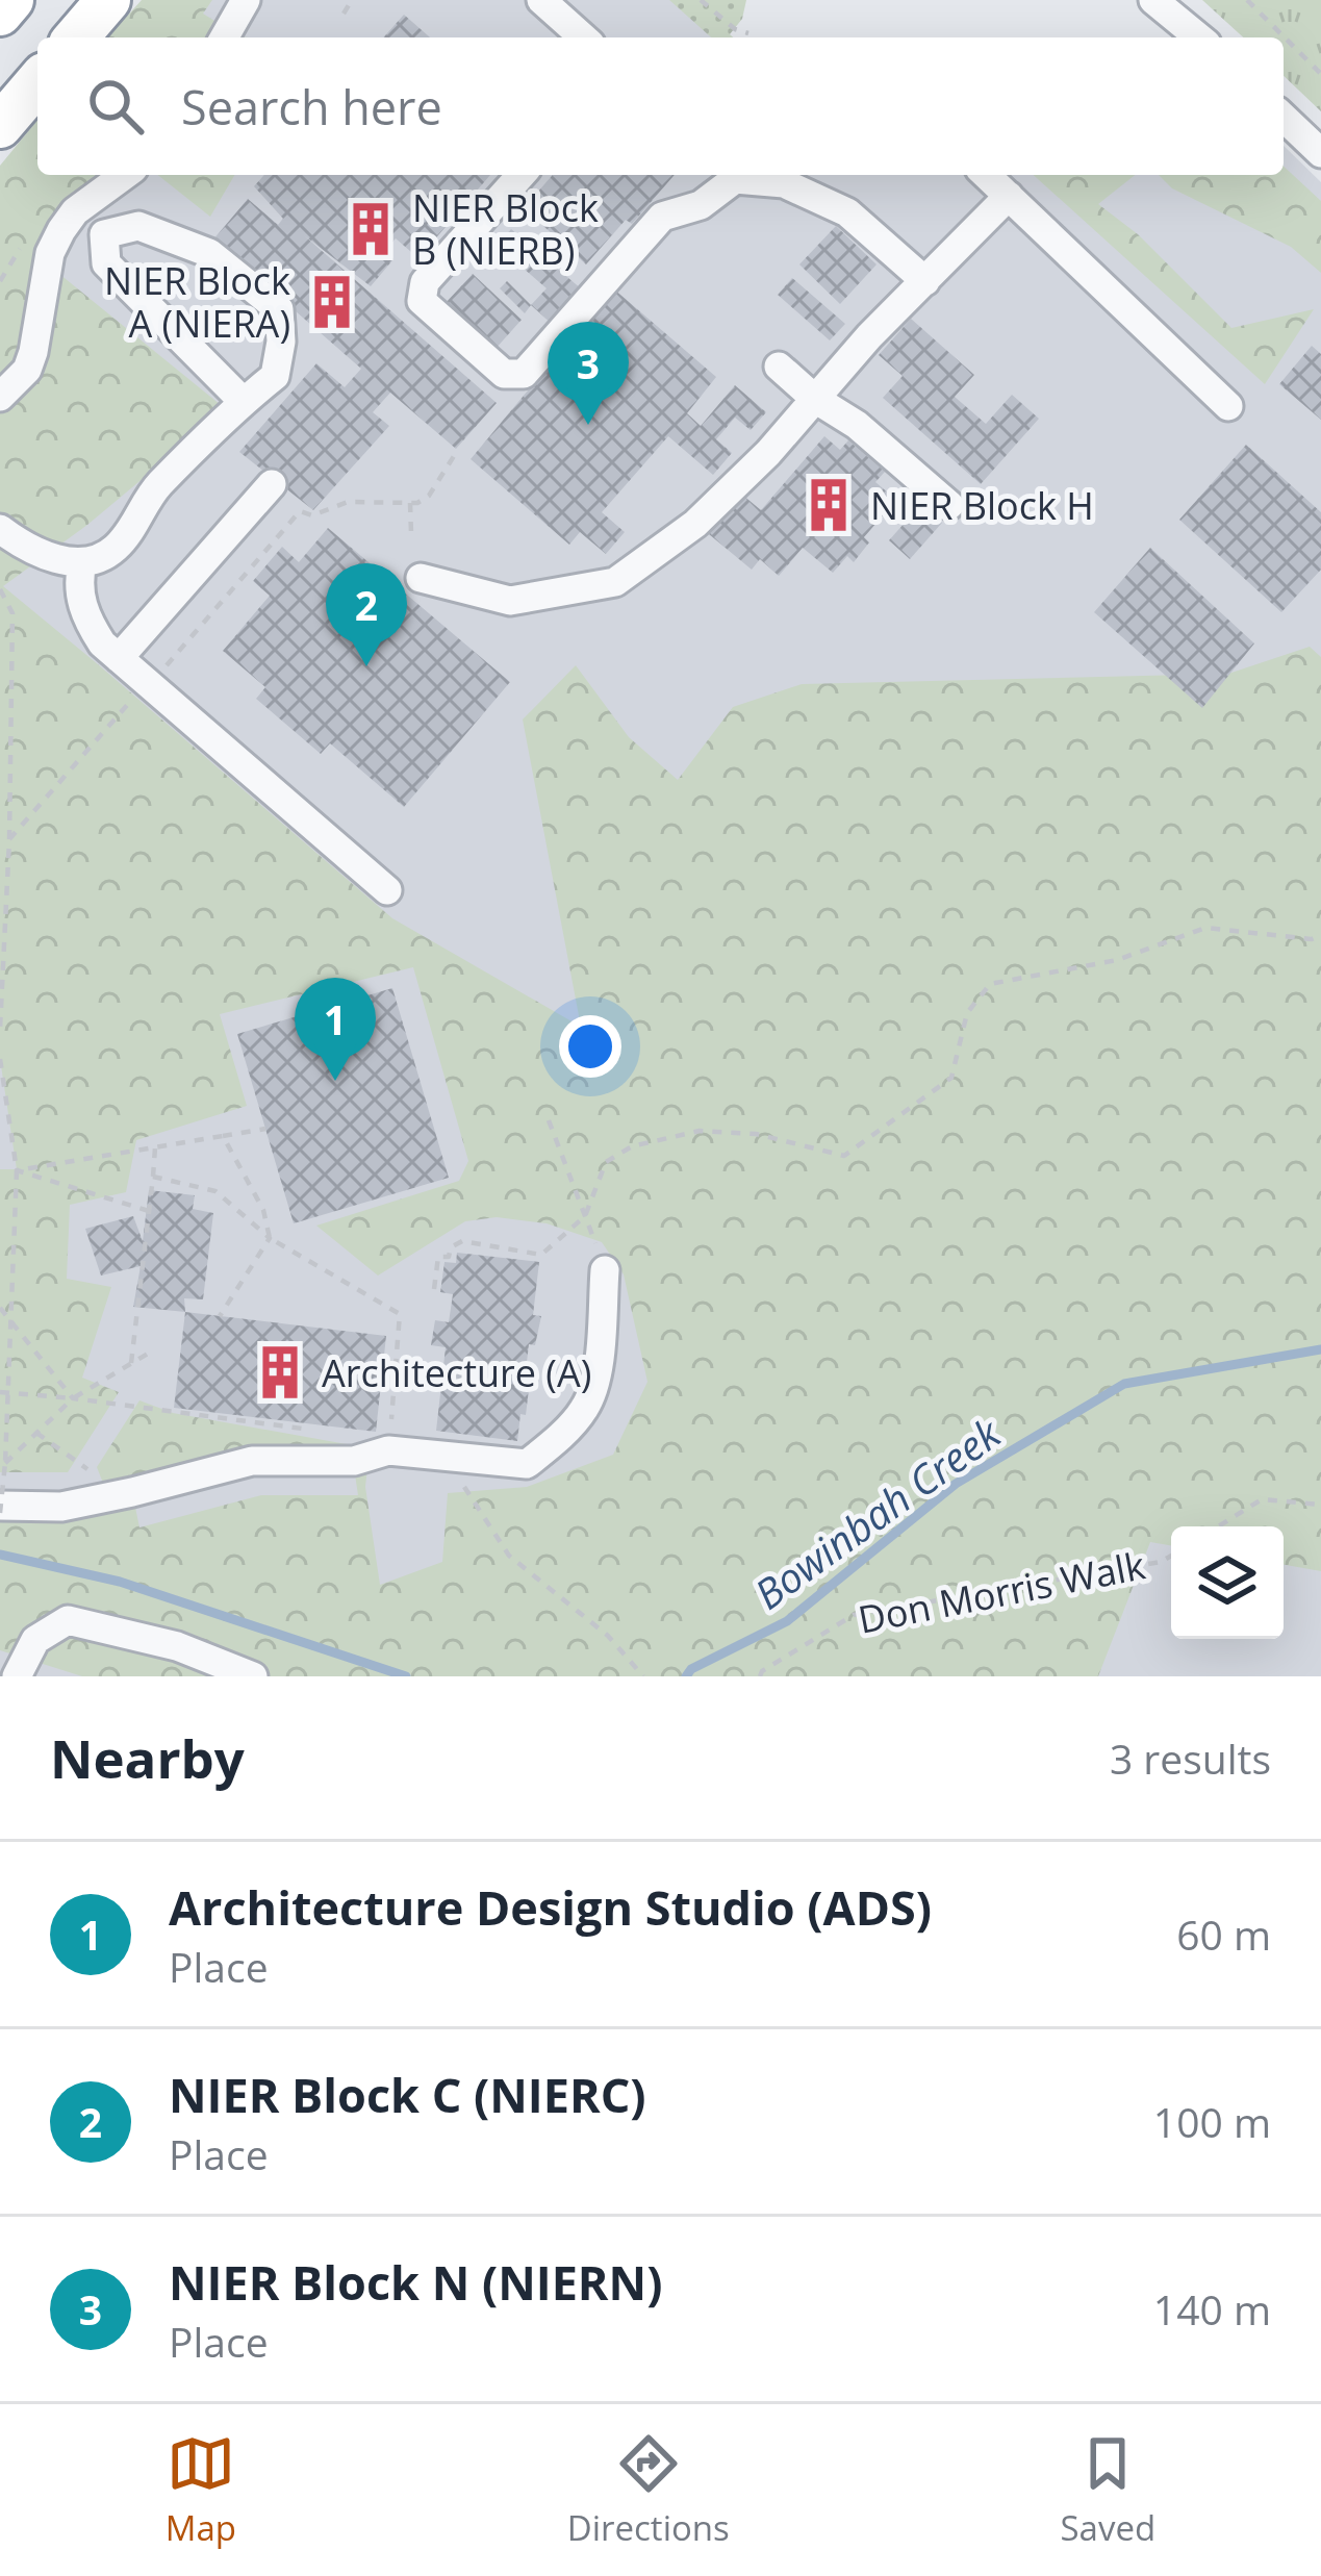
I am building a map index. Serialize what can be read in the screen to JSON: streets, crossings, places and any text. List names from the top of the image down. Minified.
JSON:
{"streets":{"path":["Don Morris Walk"]},"water":["Bowinbah Creek"],"places":{"building":["NIER Block B (NIERB)","NIER Block A (NIERA)","NIER Block H","Architecture (A)"]},"page":{"search":"Search here","pins":["3","2","1"],"heading":["Nearby","3 results"],"list":[{"mark":"1","name":"Architecture Design Studio (ADS)","note":"Place","value":"60 m"},{"mark":"2","name":"NIER Block C (NIERC)","note":"Place","value":"100 m"},{"mark":"3","name":"NIER Block N (NIERN)","note":"Place","value":"140 m"}],"nav":["Map","Directions","Saved"]}}
